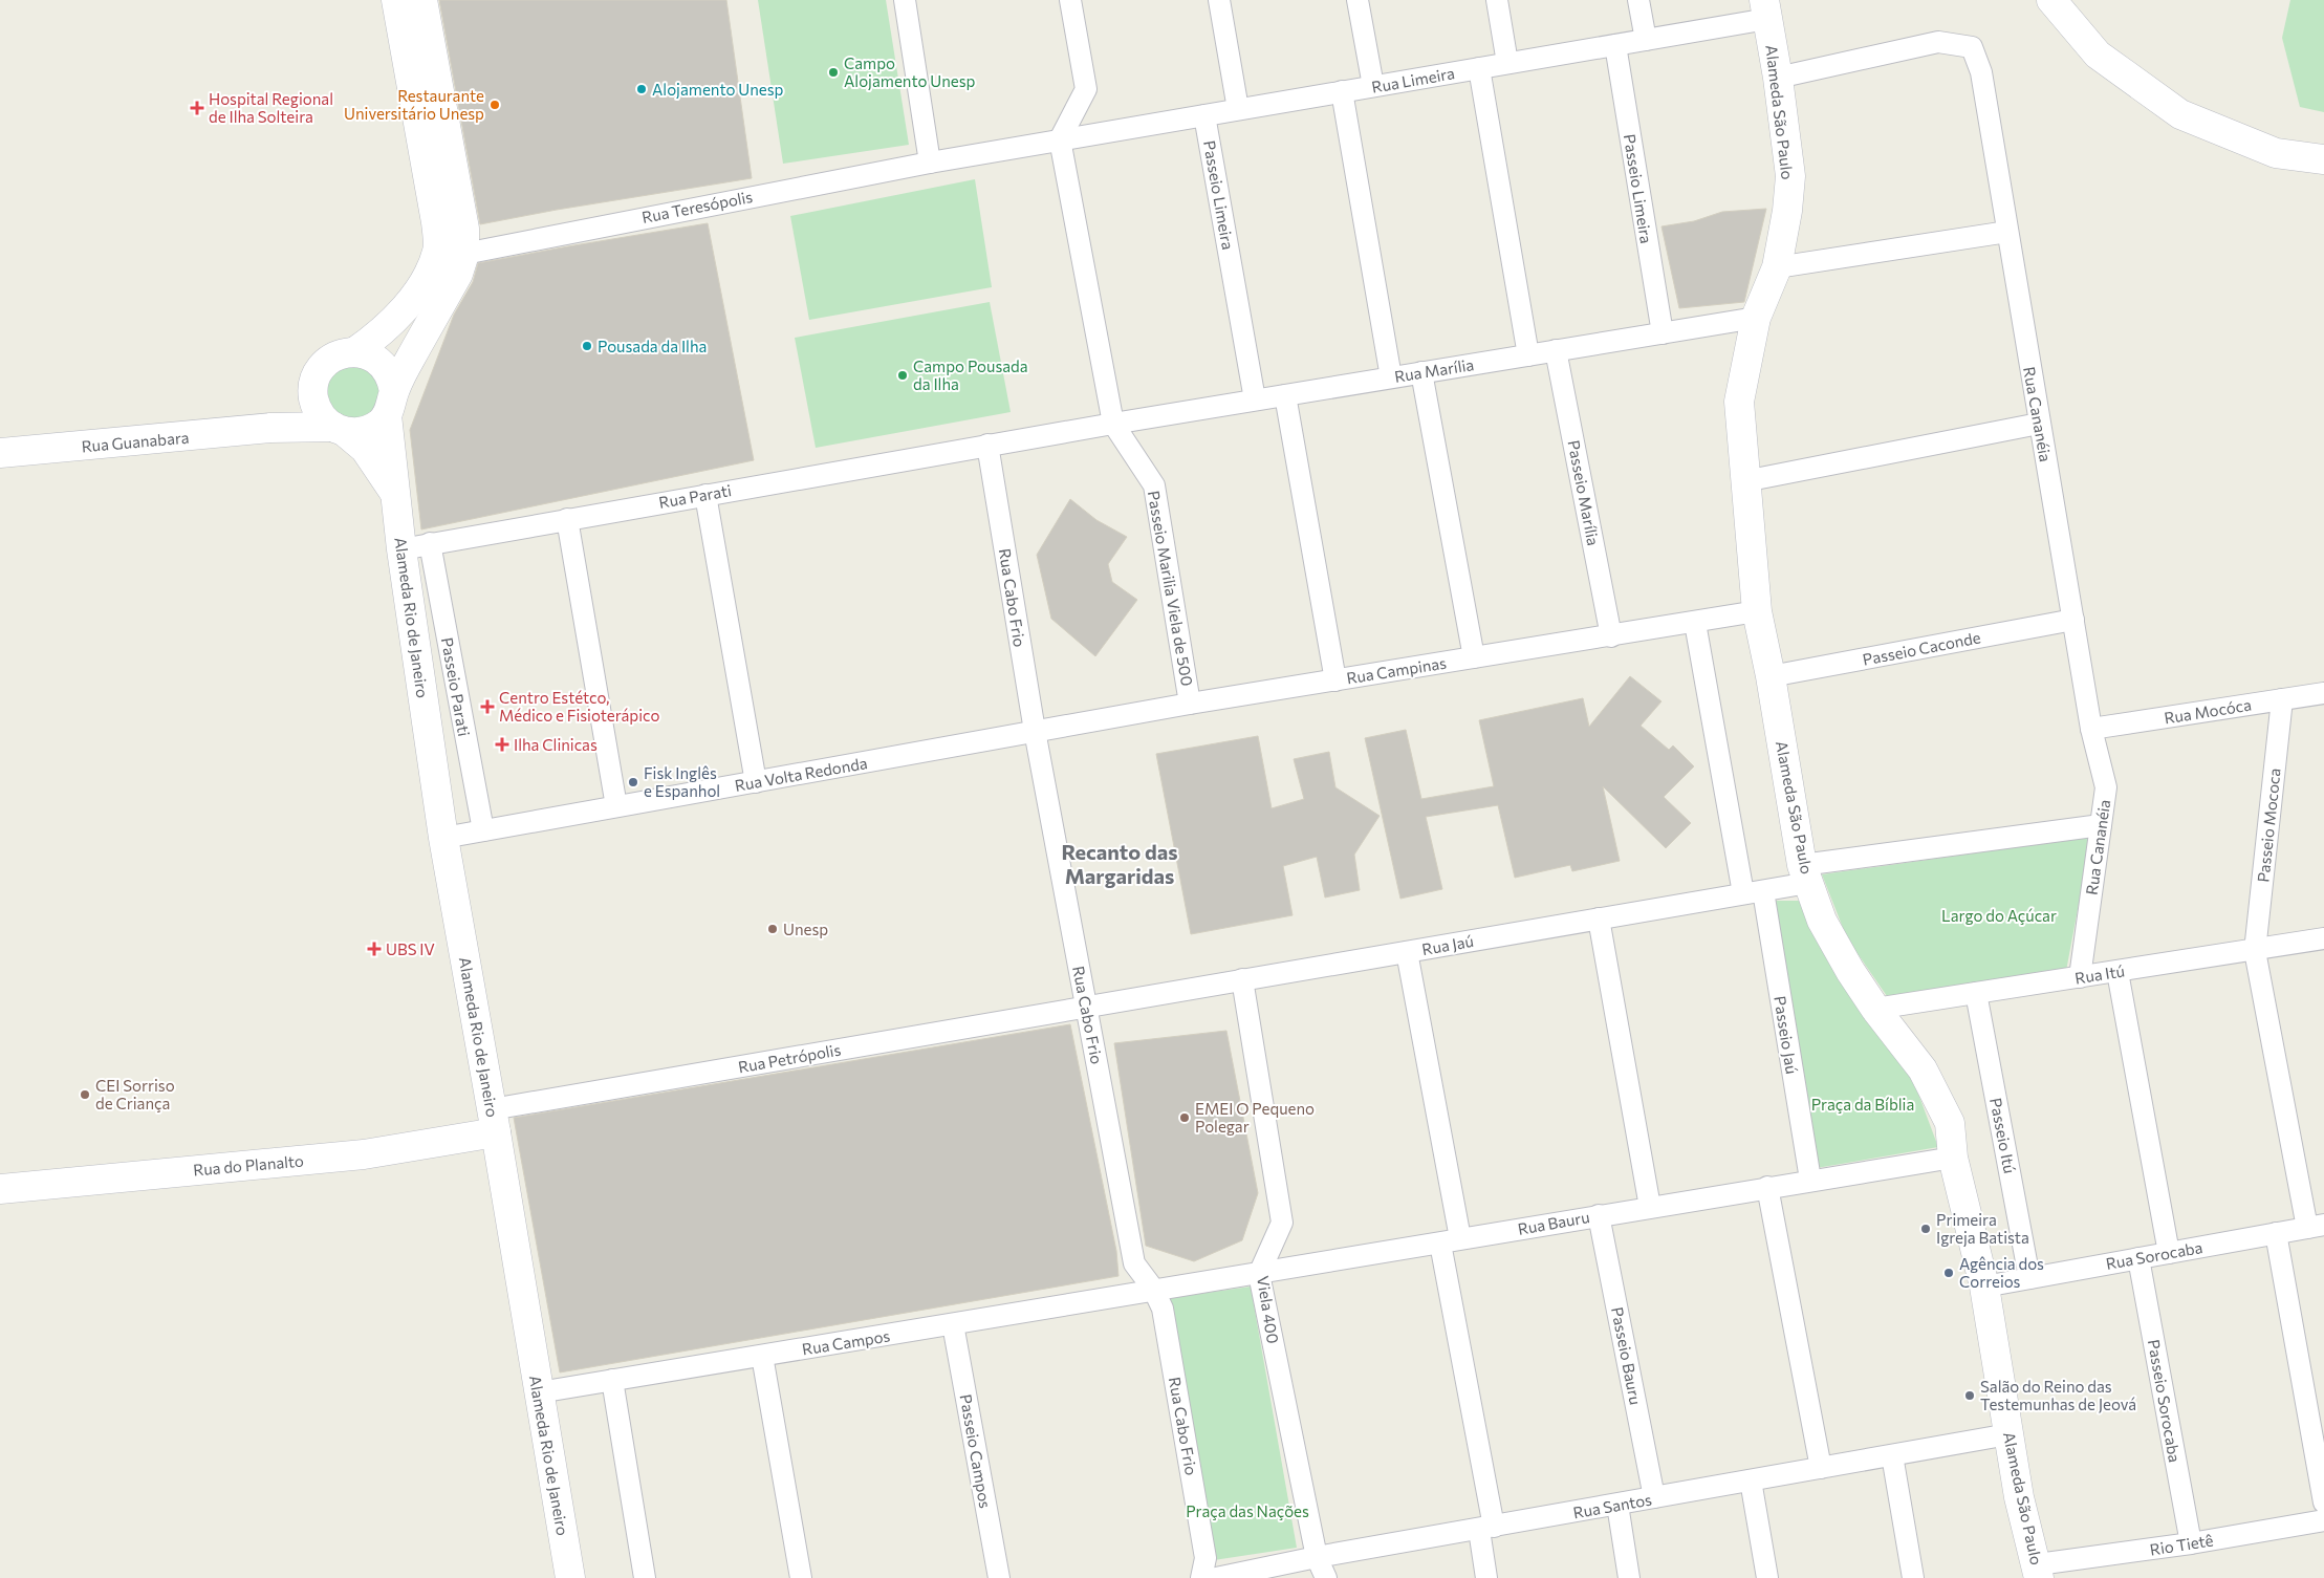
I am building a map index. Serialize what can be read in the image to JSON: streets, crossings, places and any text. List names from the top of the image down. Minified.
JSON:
{"streets":{"street":["Rua Limeira","Alameda São Paulo","Passeio Limeira","Rua Teresópolis","Rua Marília","Rua Cananéia","Rua Guanabara","Passeio Marília","Rua Parati","Passeio Marilia Viela de 500","Rua Cabo Frio","Alameda Rio de Janeiro","Passeio Caconde","Rua Campinas","Passeio Parati","Rua Mocóca","Rua Volta Redonda","Passeio Mococa","Rua Jaú","Rua Itú","Passeio Jaú","Rua Petrópolis","Passeio Itú","Rua do Planalto","Rua Bauru","Rua Sorocaba","Viela 400","Rua Campos","Passeio Bauru","Passeio Sorocaba","Passeio Campos","Rua Santos","Rio Tietê"]},"crossings":[["Rua Limeira","Alameda São Paulo"],["Rua Limeira","Passeio Limeira"],["Rua Limeira","Rua Teresópolis"],["Alameda São Paulo","Rua Marília"],["Alameda São Paulo","Rua Cananéia"],["Alameda São Paulo","Passeio Caconde"],["Alameda São Paulo","Rua Campinas"],["Alameda São Paulo","Rua Jaú"],["Alameda São Paulo","Rua Itú"],["Alameda São Paulo","Rua Bauru"],["Alameda São Paulo","Rua Sorocaba"],["Alameda São Paulo","Rua Santos"],["Alameda São Paulo","Rio Tietê"],["Passeio Limeira","Rua Marília"],["Rua Marília","Passeio Marília"],["Rua Marília","Rua Parati"],["Rua Marília","Passeio Marilia Viela de 500"],["Rua Cananéia","Passeio Caconde"],["Rua Cananéia","Rua Mocóca"],["Rua Cananéia","Rua Jaú"],["Rua Cananéia","Rua Itú"],["Rua Guanabara","Alameda Rio de Janeiro"],["Passeio Marília","Rua Campinas"],["Rua Parati","Passeio Marilia Viela de 500"],["Rua Parati","Rua Cabo Frio"],["Rua Parati","Alameda Rio de Janeiro"],["Rua Parati","Passeio Parati"],["Passeio Marilia Viela de 500","Rua Campinas"],["Rua Cabo Frio","Rua Campinas"],["Rua Cabo Frio","Rua Volta Redonda"],["Rua Cabo Frio","Rua Jaú"],["Rua Cabo Frio","Rua Petrópolis"],["Rua Cabo Frio","Rua Bauru"],["Rua Cabo Frio","Rua Campos"],["Alameda Rio de Janeiro","Rua Volta Redonda"],["Alameda Rio de Janeiro","Rua Petrópolis"],["Alameda Rio de Janeiro","Rua do Planalto"],["Alameda Rio de Janeiro","Rua Campos"],["Rua Campinas","Rua Volta Redonda"],["Rua Campinas","Passeio Jaú"],["Passeio Parati","Rua Volta Redonda"],["Rua Mocóca","Passeio Mococa"],["Passeio Mococa","Rua Itú"],["Rua Jaú","Passeio Jaú"],["Rua Jaú","Rua Petrópolis"],["Rua Jaú","Viela 400"],["Rua Itú","Passeio Itú"],["Passeio Jaú","Rua Bauru"],["Rua Petrópolis","Rua do Planalto"],["Passeio Itú","Rua Sorocaba"],["Rua Bauru","Viela 400"],["Rua Bauru","Rua Campos"],["Rua Bauru","Passeio Bauru"],["Rua Sorocaba","Passeio Sorocaba"],["Viela 400","Rua Santos"],["Rua Campos","Passeio Campos"],["Passeio Bauru","Rua Santos"],["Passeio Sorocaba","Rio Tietê"]],"districts":["Recanto das Margaridas"],"parks":["Largo do Açúcar","Praça da Bíblia","Praça das Nações"],"places":{"other":["Campo Alojamento Unesp","Alojamento Unesp","Restaurante Universitário Unesp","Pousada da Ilha","Campo Pousada da Ilha","Fisk Inglês e Espanhol","Unesp","CEI Sorriso de Criança","EMEI O Pequeno Polegar","Primeira Igreja Batista","Agência dos Correios","Salão do Reino das Testemunhas de Jeová"],"health":["Hospital Regional de Ilha Solteira","Centro Estétco, Médico e Fisioterápico","Ilha Clinicas","UBS IV"]}}
